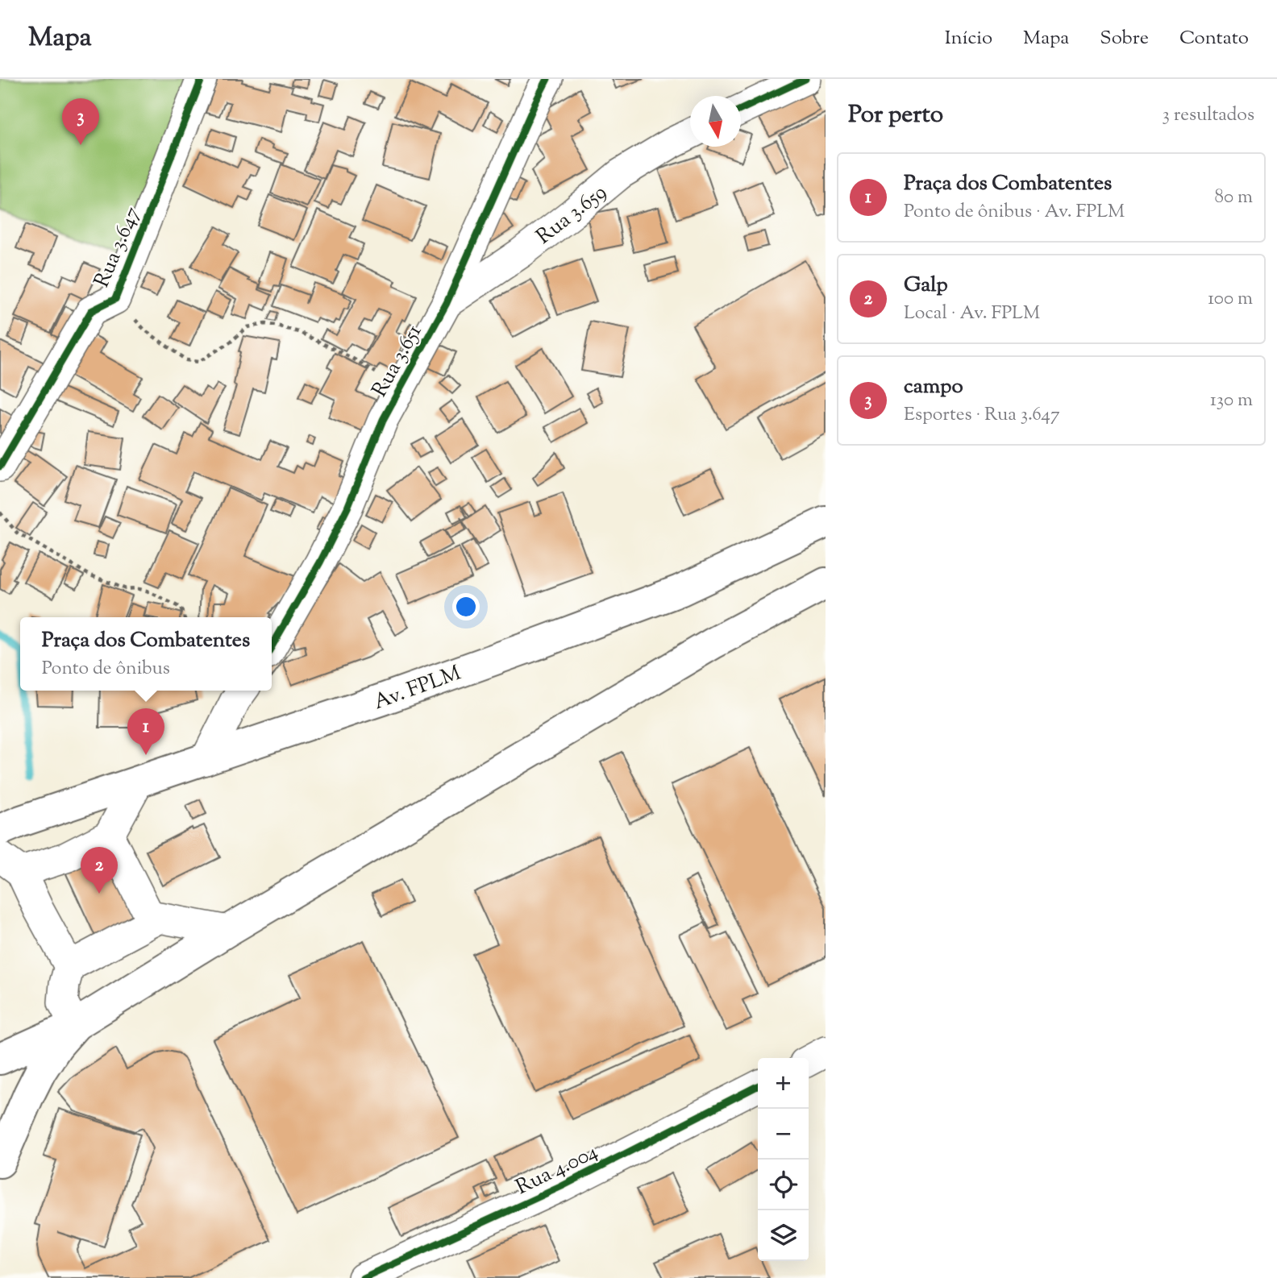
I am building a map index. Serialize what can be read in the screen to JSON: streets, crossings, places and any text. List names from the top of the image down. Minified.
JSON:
{"streets":{"main road":["Av. FPLM"],"street":["Rua 3.659","Rua 3.647","Rua 3.651","Rua 4.004"]},"crossings":[["Rua 3.659","Rua 3.651"]],"north":"bottom","page":{"header":"Mapa","nav":["Início","Mapa","Sobre","Contato"],"heading":["Por perto","3 resultados"],"pins":["3","1","2"],"list":[{"mark":"1","name":"Praça dos Combatentes","note":"Ponto de ônibus · Av. FPLM","value":"80 m"},{"mark":"2","name":"Galp","note":"Local · Av. FPLM","value":"100 m"},{"mark":"3","name":"campo","note":"Esportes · Rua 3.647","value":"130 m"}],"popup":["Praça dos Combatentes","Ponto de ônibus"],"map_buttons":["+","−"]}}
